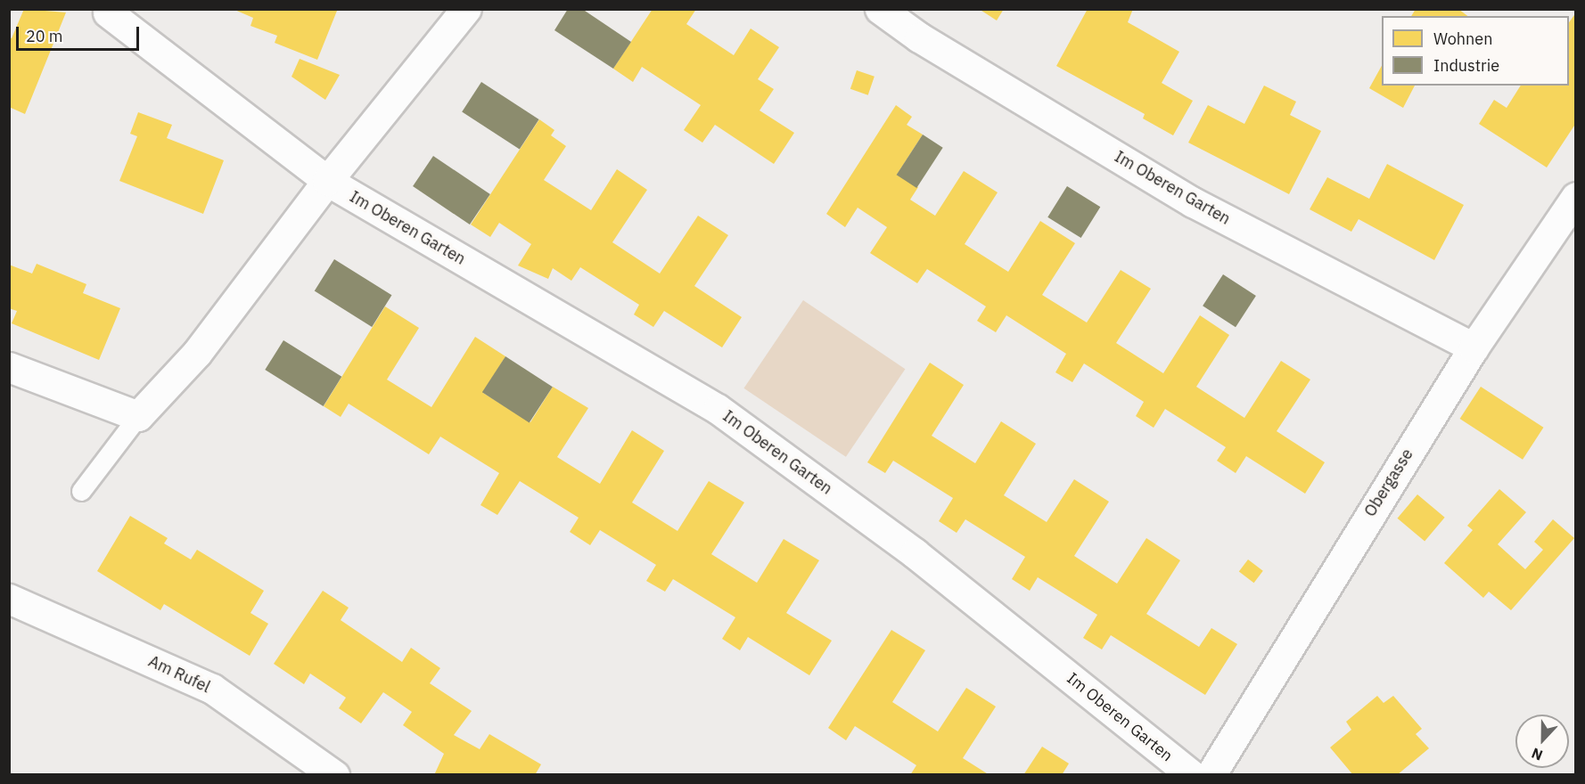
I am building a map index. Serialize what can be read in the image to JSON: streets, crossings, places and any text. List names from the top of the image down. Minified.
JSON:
{"streets":{"street":["Im Oberen Garten","Obergasse","Am Rufel"]},"crossings":[["Im Oberen Garten","Obergasse"]],"legend":["Wohnen","Industrie"],"scale_bar":"20 m","north":"bottom"}
